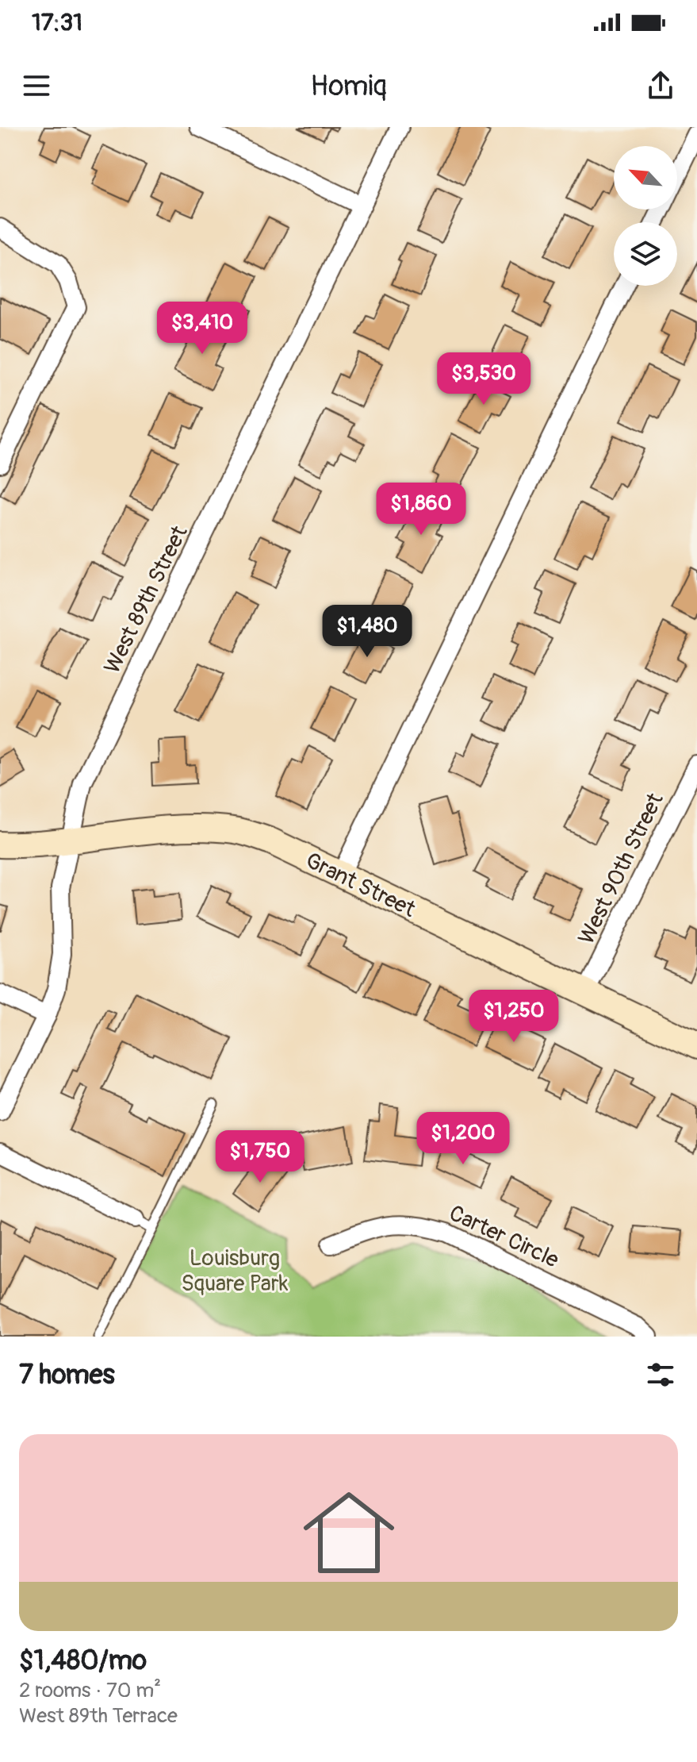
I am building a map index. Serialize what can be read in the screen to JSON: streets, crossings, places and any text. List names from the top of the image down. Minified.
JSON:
{"streets":{"street":["West 89th Street","West 90th Street","Grant Street","Carter Circle"]},"crossings":[["West 89th Street","Grant Street"],["West 90th Street","Grant Street"]],"parks":["Louisburg Square Park"],"north":"top left","page":{"status":"17:31","header":"Homiq","price":["$3,410","$3,530","$1,860","$1,480","$1,250","$1,200","$1,750"],"heading":"7 homes","list":[{"name":"$1,480/mo","note":"2 rooms · 70 m² · West 89th Terrace"}]}}
